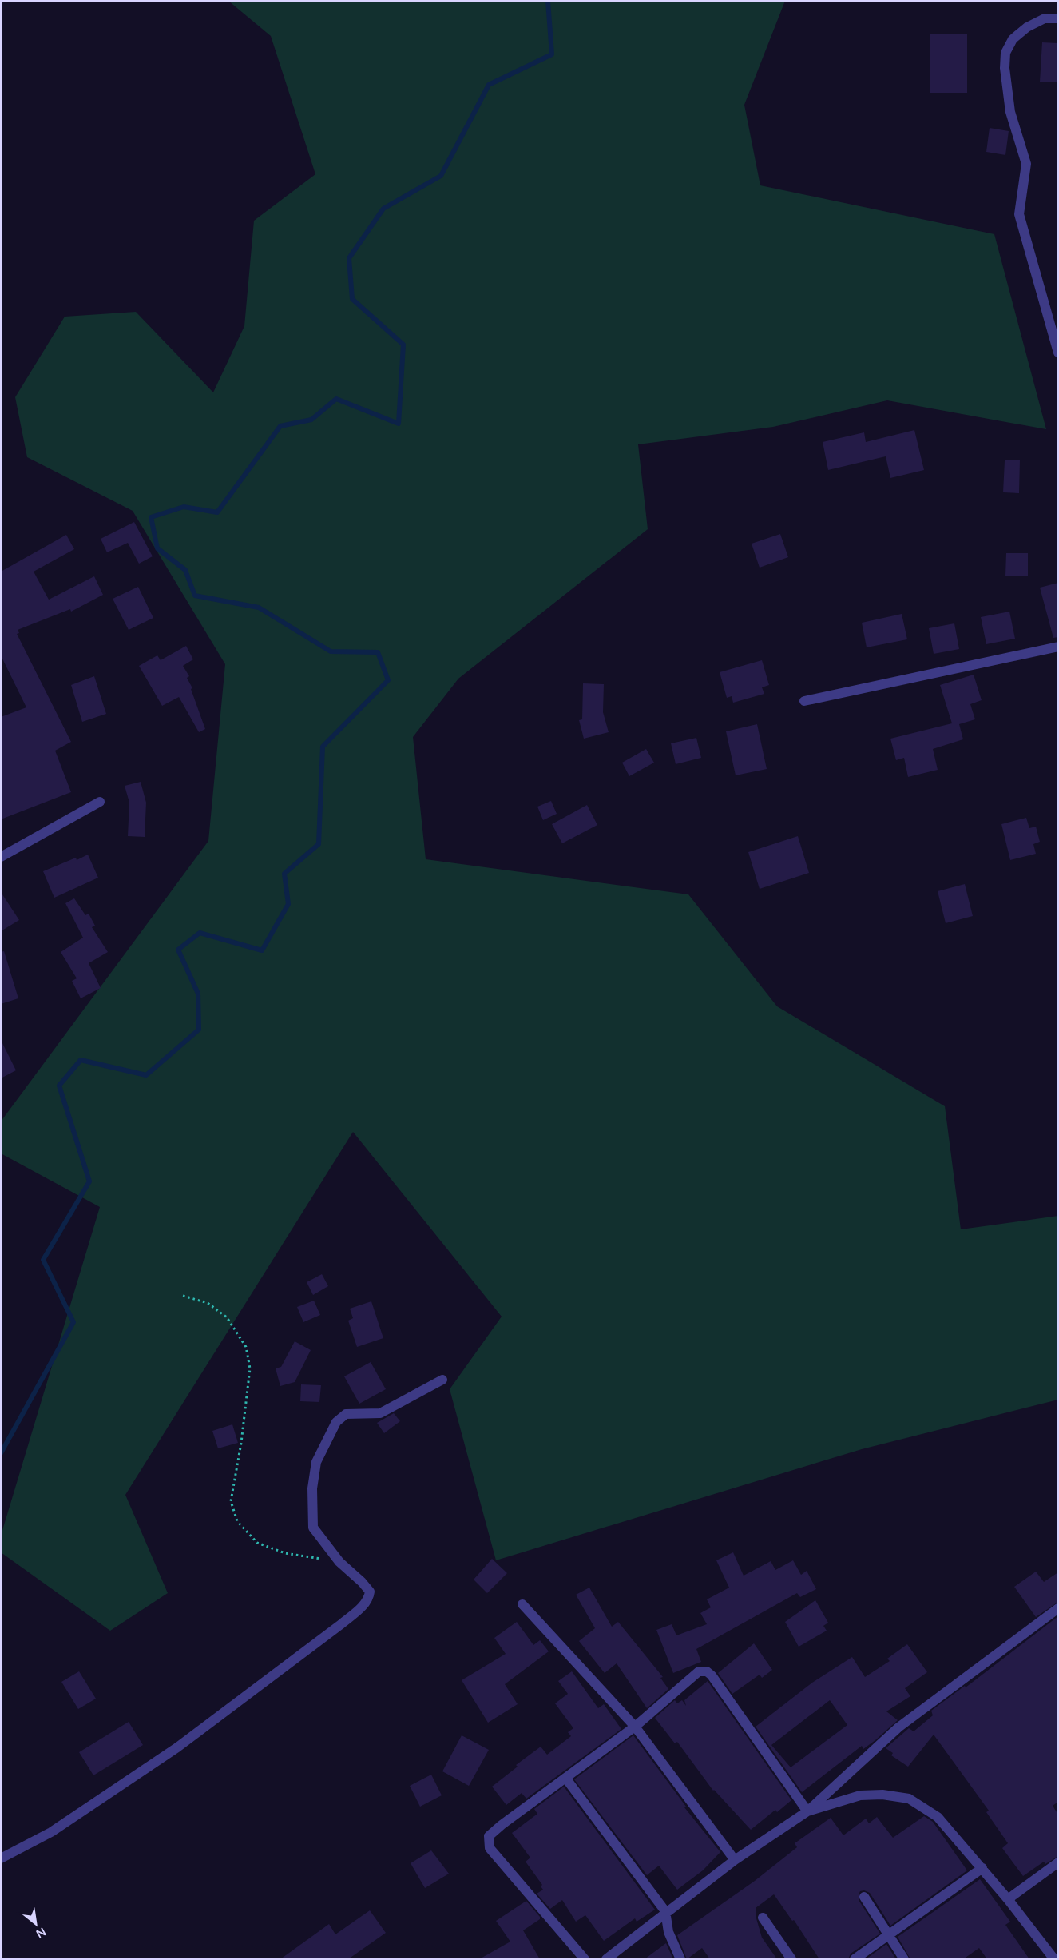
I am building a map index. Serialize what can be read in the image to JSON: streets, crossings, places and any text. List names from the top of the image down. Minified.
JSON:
{"north":"bottom right"}
